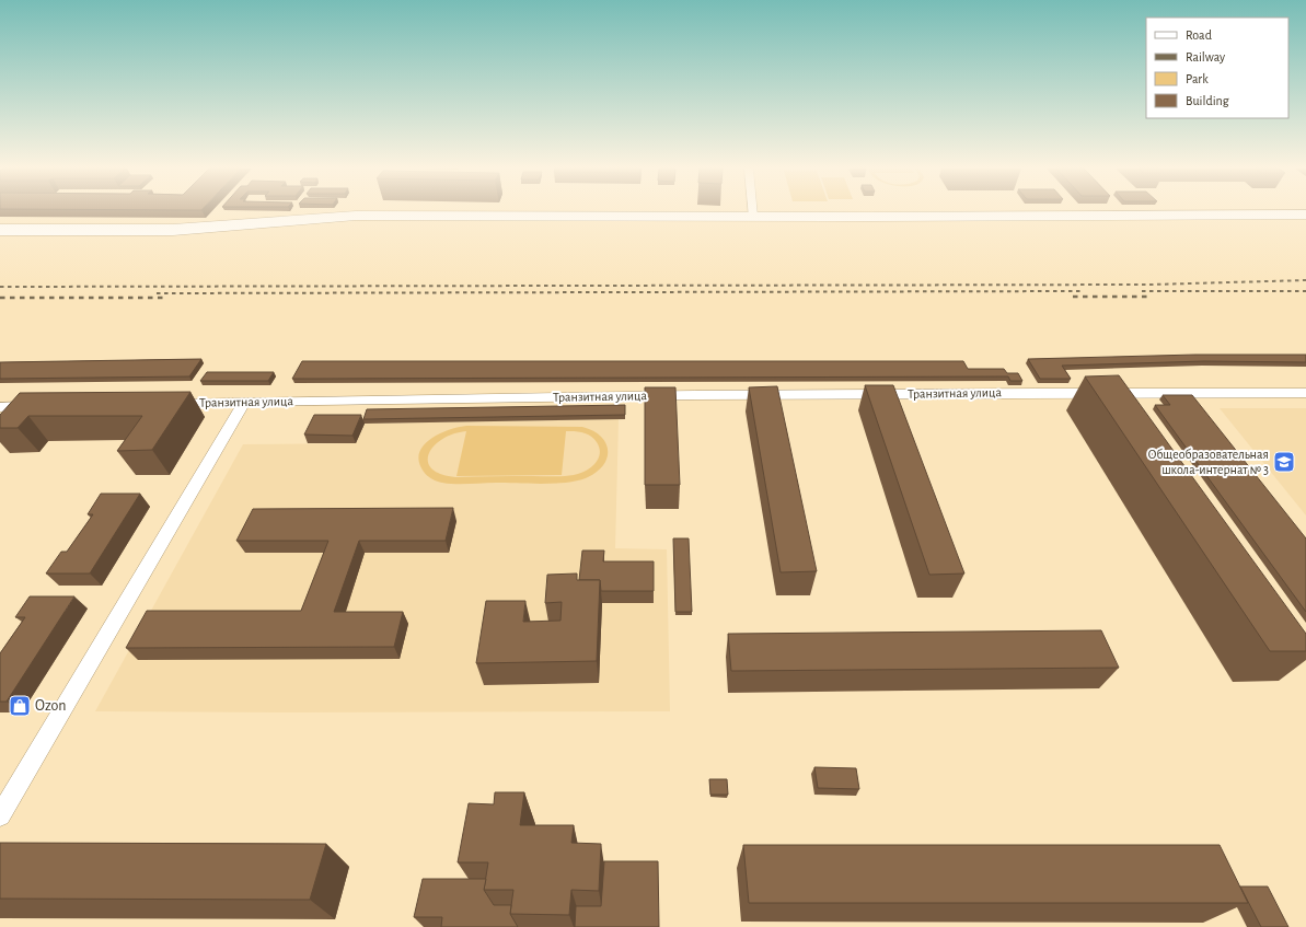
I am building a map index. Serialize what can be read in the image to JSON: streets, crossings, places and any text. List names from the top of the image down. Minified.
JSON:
{"streets":{"street":["Транзитная улица"]},"places":{"school or university":["Общеобразовательная школа-интернат № 3"],"shop":["Ozon"]},"legend":["Road","Railway","Park","Building"]}
